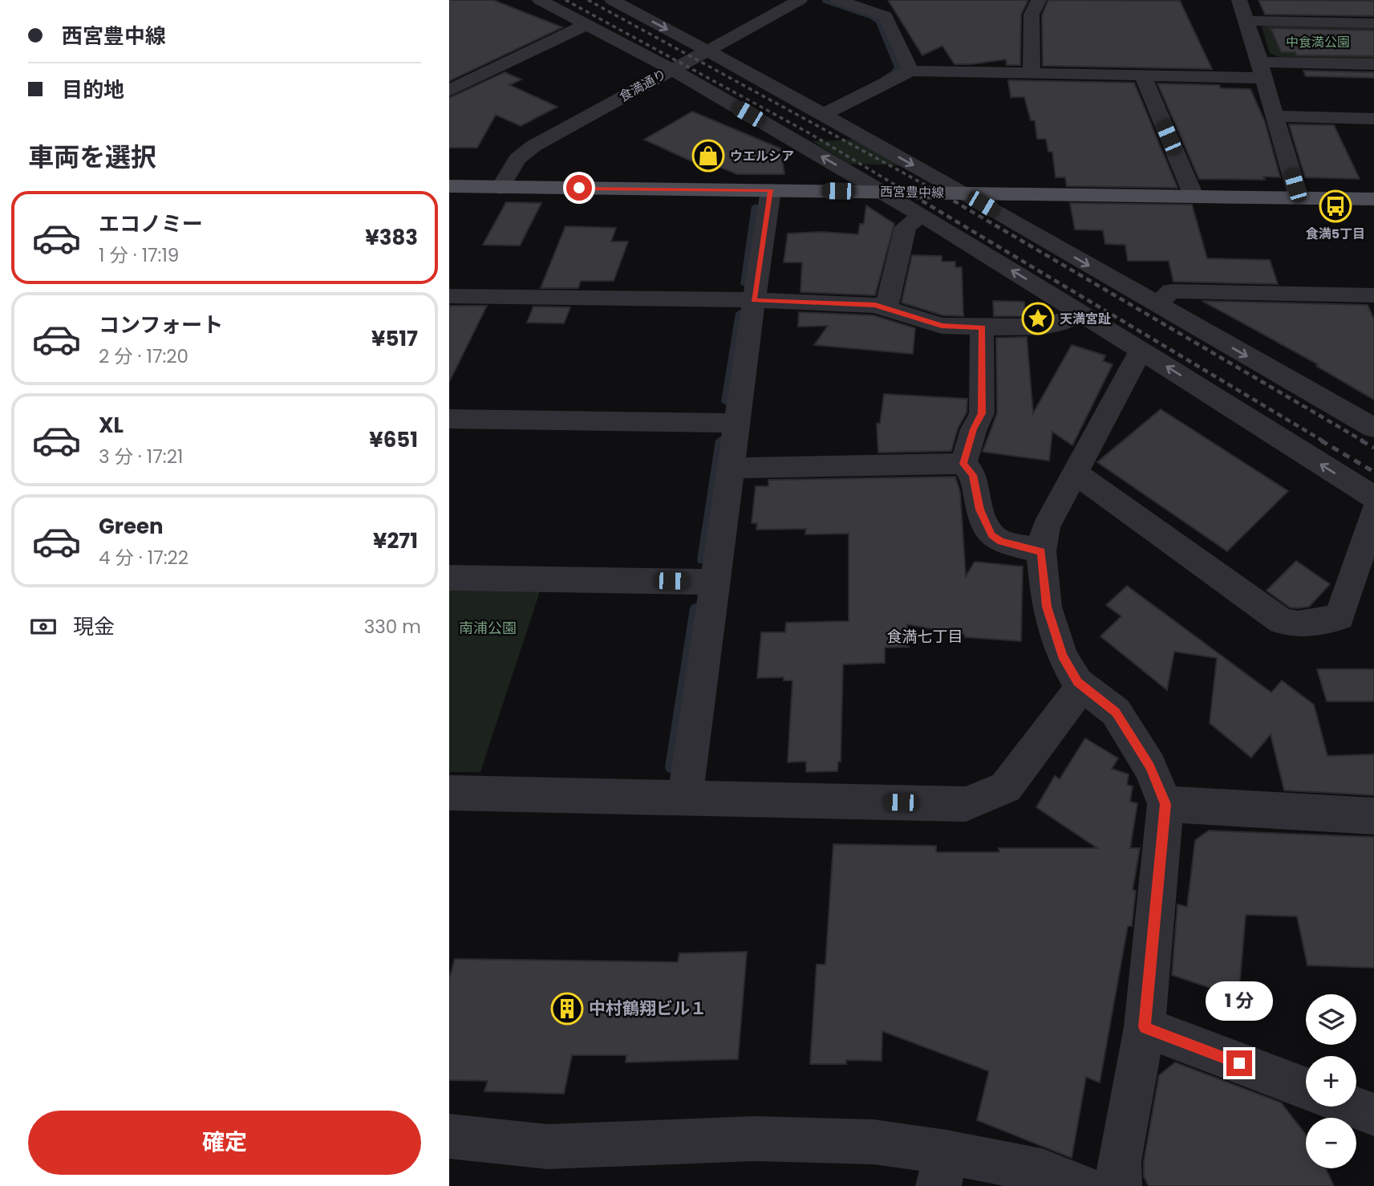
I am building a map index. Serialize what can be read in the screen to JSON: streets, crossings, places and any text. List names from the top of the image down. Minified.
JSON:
{"streets":{"main road":["西宮豊中線"],"street":["食満通り"]},"crossings":[["食満通り","西宮豊中線"]],"districts":["食満七丁目"],"parks":["中食満公園","南浦公園"],"places":{"shop":["ウエルシア"],"bus stop":["食満5丁目"],"place":["天満宮趾"],"building":["中村鶴翔ビル１"]},"page":{"banner":["西宮豊中線","目的地"],"heading":"車両を選択","list":[{"name":"エコノミー","note":"1 分 · 17:19","value":"¥383"},{"name":"コンフォート","note":"2 分 · 17:20","value":"¥517"},{"name":"XL","note":"3 分 · 17:21","value":"¥651"},{"name":"Green","note":"4 分 · 17:22","value":"¥271"}],"pay":["現金","330 m"],"bubble":"1 分","map_buttons":["+","−"],"buttons":"確定"}}
